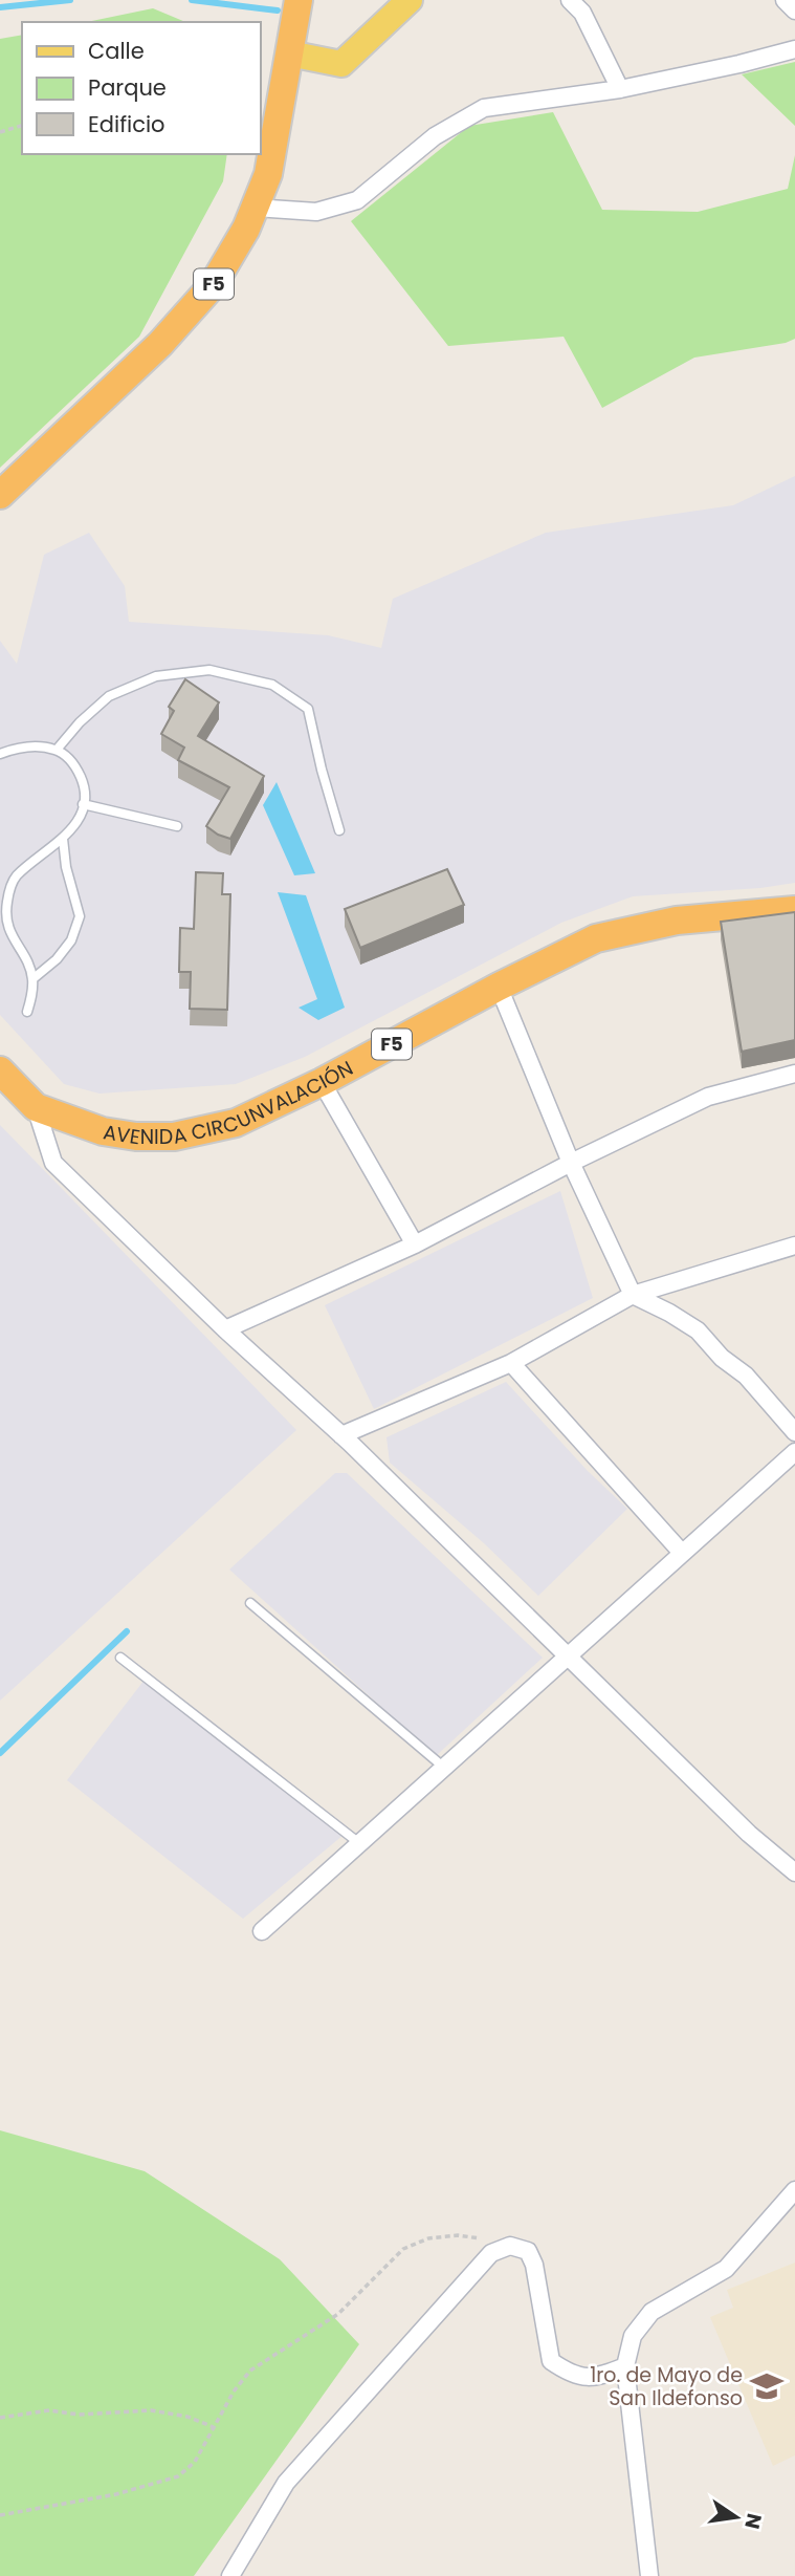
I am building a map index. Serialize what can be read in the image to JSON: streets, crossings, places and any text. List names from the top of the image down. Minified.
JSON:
{"streets":{"highway":["F5","AVENIDA CIRCUNVALACIÓN"]},"places":{"school or university":["1ro. de Mayo de San Ildefonso"]},"legend":["Calle","Parque","Edificio"],"north":"right"}
